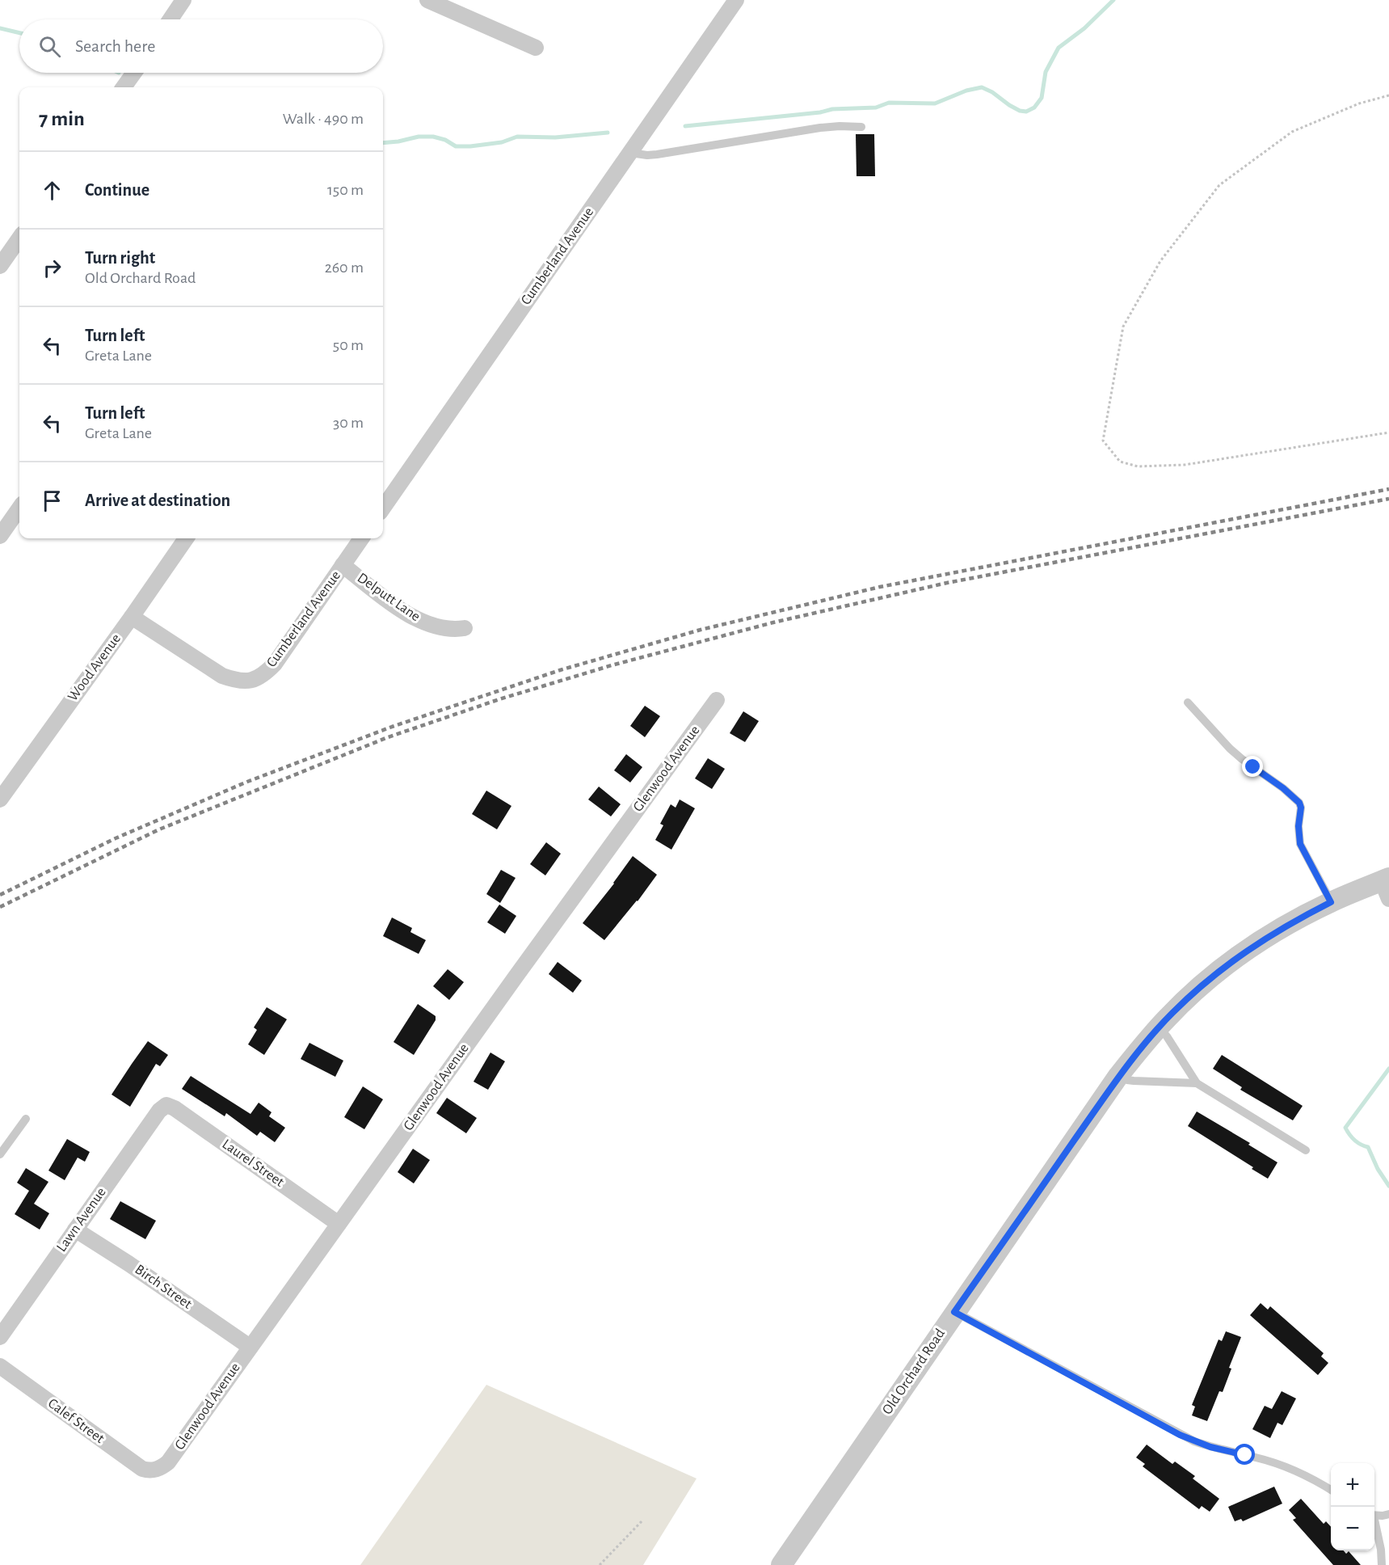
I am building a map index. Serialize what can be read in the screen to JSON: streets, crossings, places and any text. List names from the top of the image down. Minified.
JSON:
{"streets":{"street":["Cumberland Avenue","Delputt Lane","Wood Avenue","Glenwood Avenue","Laurel Street","Lawn Avenue","Birch Street","Old Orchard Road","Calef Street"]},"crossings":[["Cumberland Avenue","Delputt Lane"],["Cumberland Avenue","Wood Avenue"],["Glenwood Avenue","Laurel Street"],["Glenwood Avenue","Birch Street"],["Glenwood Avenue","Calef Street"],["Laurel Street","Lawn Avenue"],["Lawn Avenue","Birch Street"]],"page":{"search":"Search here","heading":["7 min","Walk · 490 m"],"list":[["Continue","150 m"],["Turn right","Old Orchard Road","260 m"],["Turn left","Greta Lane","50 m"],["Turn left","Greta Lane","30 m"],"Arrive at destination"],"map_buttons":["+","−"]}}
